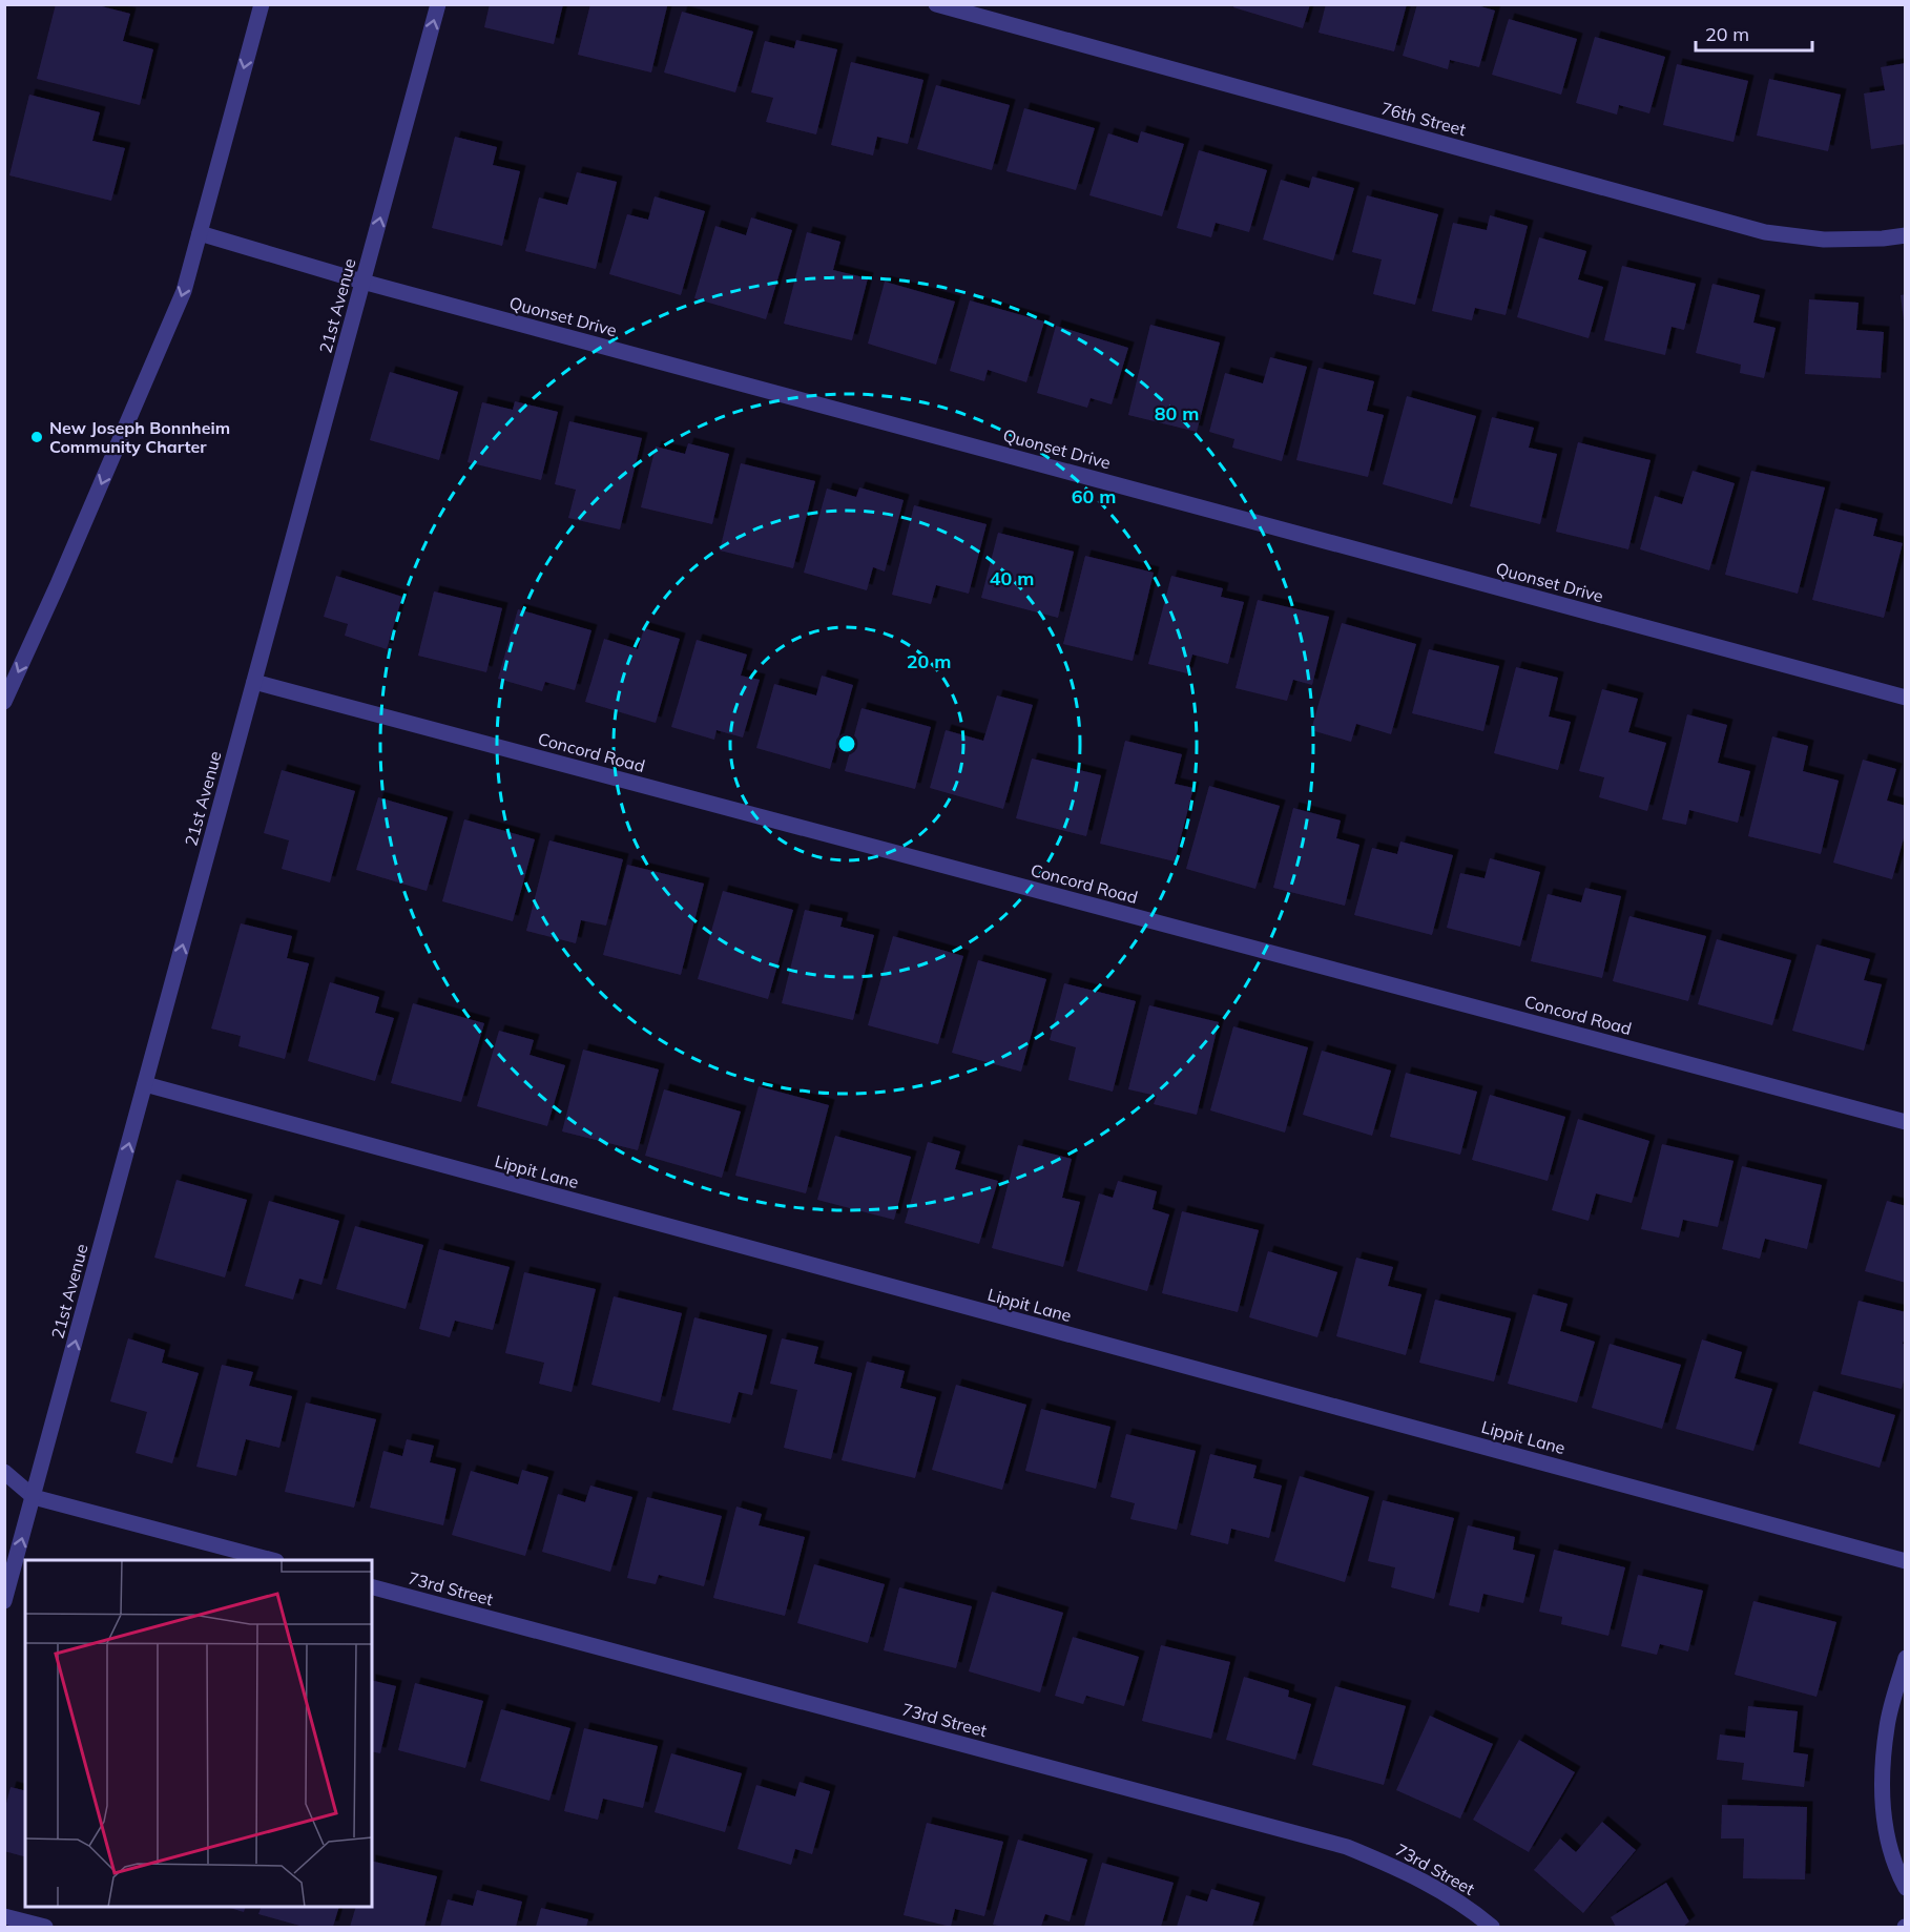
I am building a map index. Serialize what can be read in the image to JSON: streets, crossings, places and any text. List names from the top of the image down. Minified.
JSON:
{"streets":{"street":["76th Street","21st Avenue","Quonset Drive","Concord Road","Lippit Lane","73rd Street"]},"crossings":[["21st Avenue","Quonset Drive"],["21st Avenue","Concord Road"],["21st Avenue","Lippit Lane"]],"one_way":["21st Avenue"],"places":["New Joseph Bonnheim Community Charter"],"scale_bar":"20 m","rings":["80 m","60 m","40 m","20 m"]}
